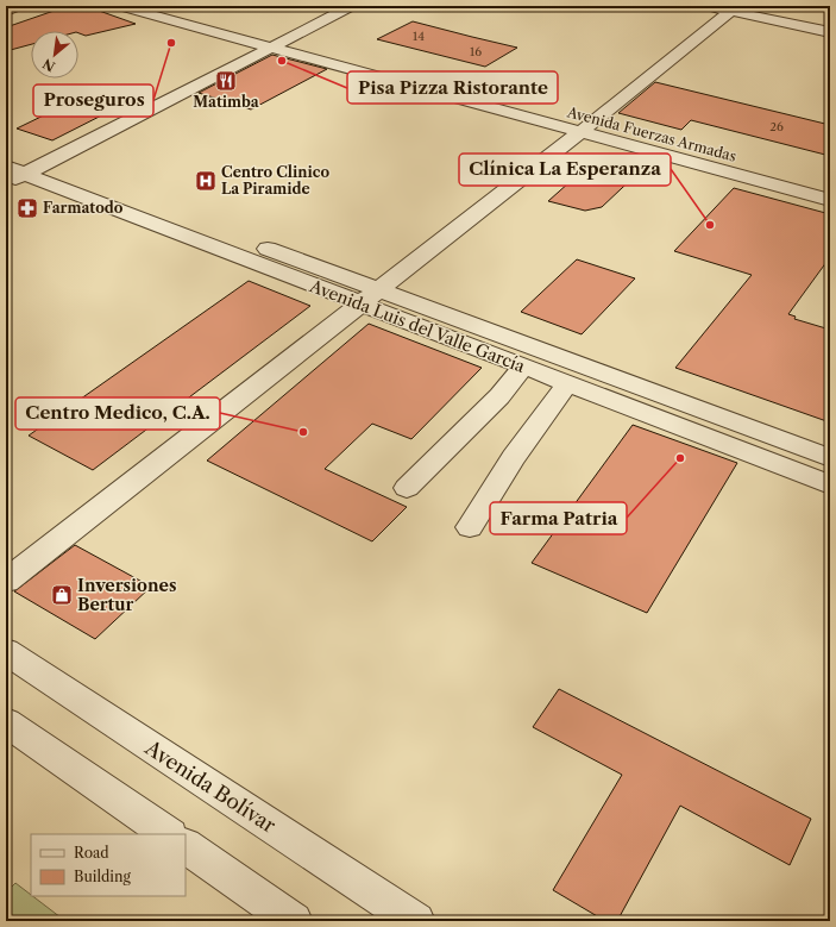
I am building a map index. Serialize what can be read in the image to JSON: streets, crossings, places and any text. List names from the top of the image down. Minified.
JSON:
{"streets":{"street":["Avenida Fuerzas Armadas","Avenida Luis del Valle García","Avenida Bolívar"]},"places":{"other":["Proseguros","Pisa Pizza Ristorante","Clínica La Esperanza","Centro Medico, C.A.","Farma Patria"],"restaurant":["Matimba"],"hospital":["Centro Clinico La Piramide"],"pharmacy":["Farmatodo"],"shop":["Inversiones Bertur"]},"house_numbers":["14","16","26"],"legend":["Road","Building"],"north":"bottom left"}
